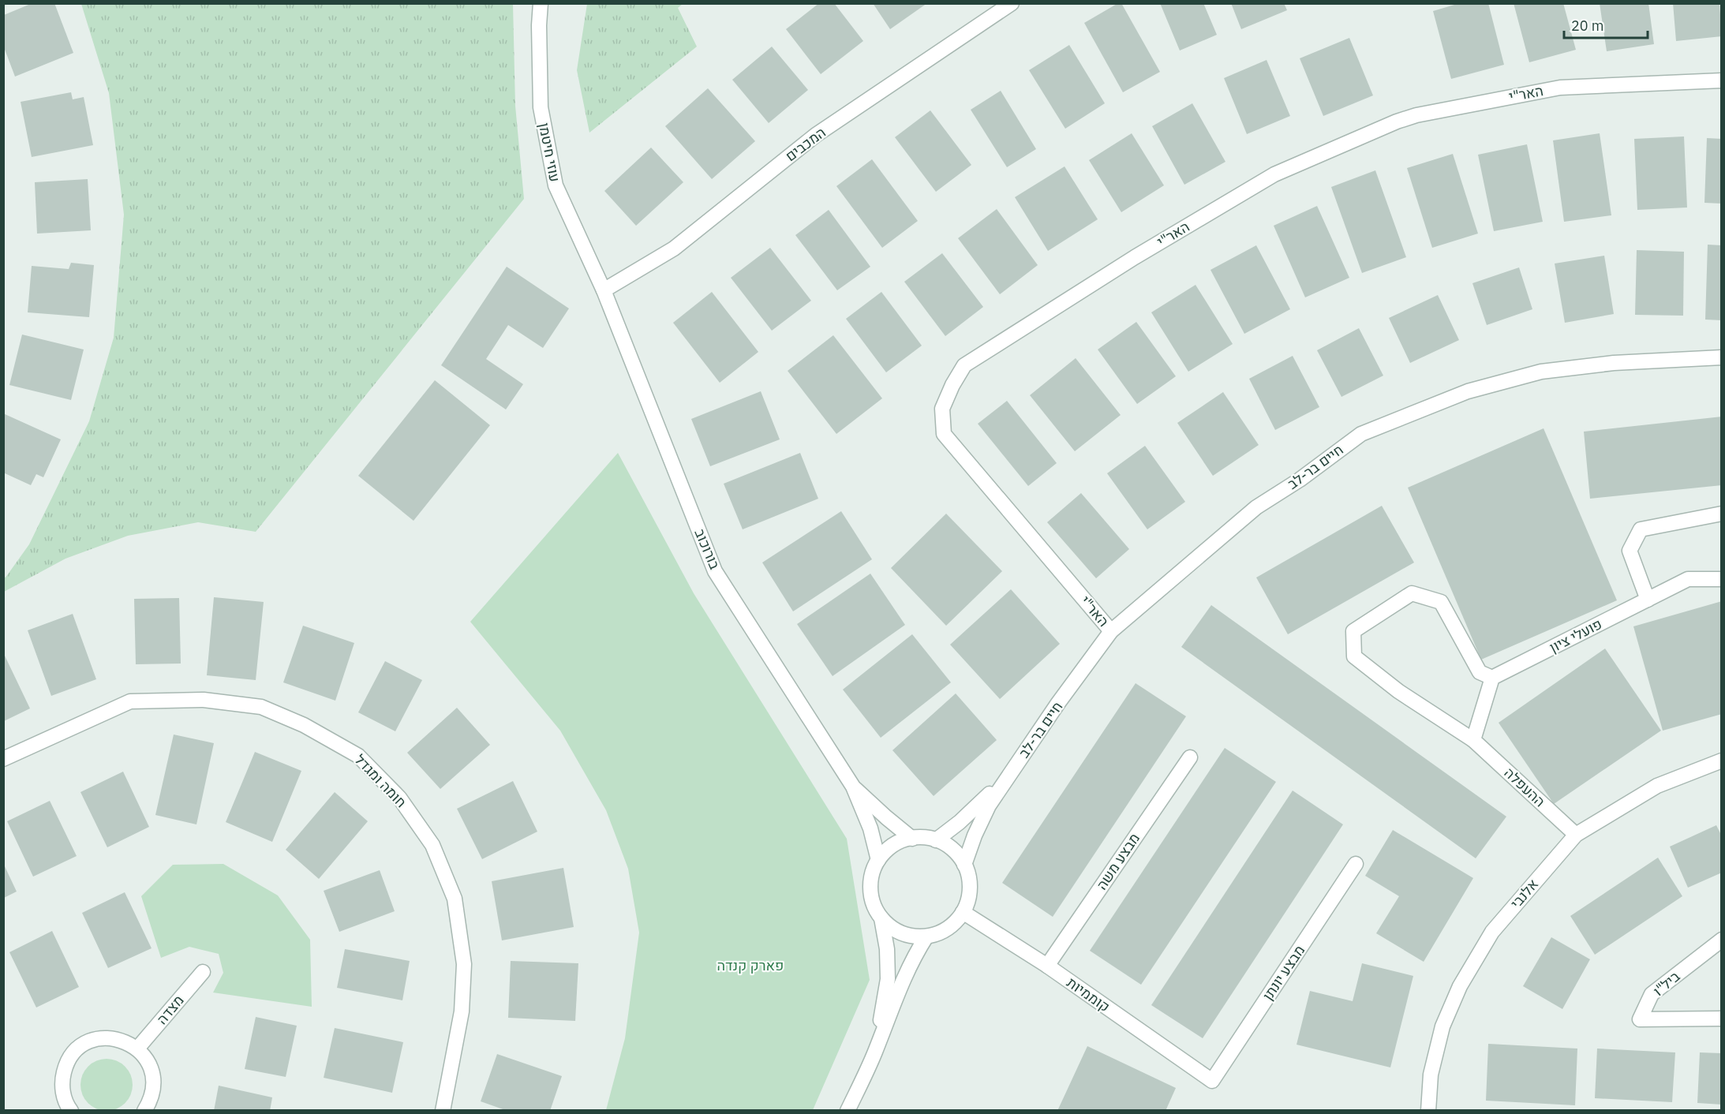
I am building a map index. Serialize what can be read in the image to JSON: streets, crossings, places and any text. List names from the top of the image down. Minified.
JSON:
{"streets":{"street":["האר\"י","המכבים","עוזי חיטמן","חיים בר-לב","בורוכוב","פועלי ציון","חומה ומגדל","ההעפלה","מבצע משה","אלנבי","מבצע יונתן","ביל\"ו","קוממיות","מצדה"]},"crossings":[["האר\"י","חיים בר-לב"],["המכבים","עוזי חיטמן"],["המכבים","בורוכוב"],["עוזי חיטמן","בורוכוב"],["חיים בר-לב","בורוכוב"],["חיים בר-לב","קוממיות"],["בורוכוב","קוממיות"],["פועלי ציון","ההעפלה"],["ההעפלה","אלנבי"],["מבצע משה","קוממיות"],["מבצע יונתן","קוממיות"]],"parks":["פארק קנדה"],"scale_bar":"20 m"}
